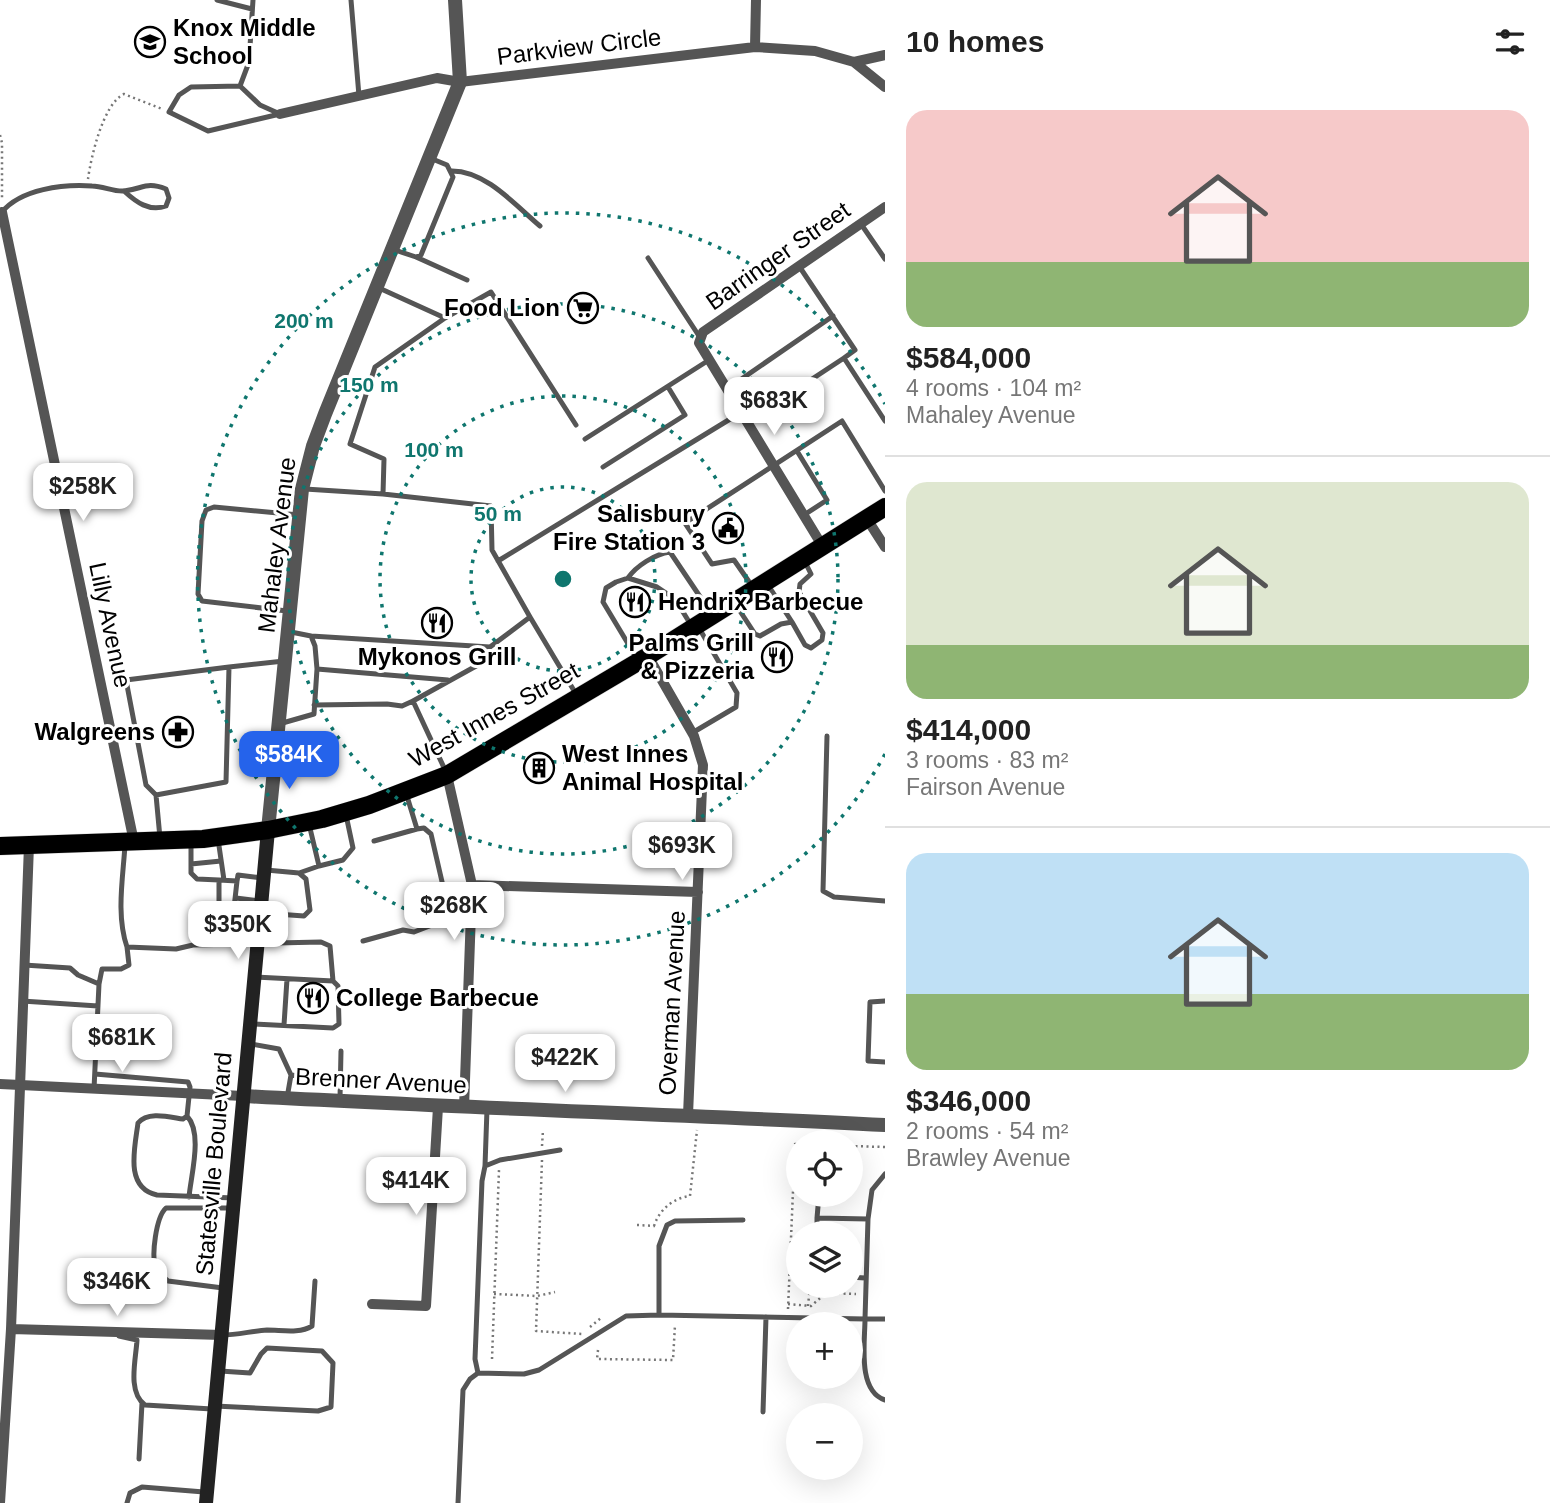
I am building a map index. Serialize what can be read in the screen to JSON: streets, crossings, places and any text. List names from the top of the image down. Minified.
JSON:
{"streets":{"main road":["West Innes Street","Statesville Boulevard"],"street":["Parkview Circle","Barringer Street","Mahaley Avenue","Lilly Avenue","Overman Avenue","Brenner Avenue"]},"crossings":[["Parkview Circle","Mahaley Avenue"],["Mahaley Avenue","West Innes Street"],["Mahaley Avenue","Statesville Boulevard"],["Lilly Avenue","West Innes Street"],["West Innes Street","Overman Avenue"],["West Innes Street","Statesville Boulevard"],["Overman Avenue","Brenner Avenue"],["Brenner Avenue","Statesville Boulevard"]],"places":{"school or university":["Knox Middle School"],"supermarket":["Food Lion"],"public building":["Salisbury Fire Station 3"],"restaurant":["Hendrix Barbecue","Mykonos Grill","Palms Grill & Pizzeria","College Barbecue"],"pharmacy":["Walgreens"],"building":["West Innes Animal Hospital"]},"page":{"heading":"10 homes","list":[{"name":"$584,000","note":"4 rooms · 104 m² · Mahaley Avenue"},{"name":"$414,000","note":"3 rooms · 83 m² · Fairson Avenue"},{"name":"$346,000","note":"2 rooms · 54 m² · Brawley Avenue"}],"price":["$683K","$258K","$584K","$693K","$268K","$350K","$681K","$422K","$414K","$346K"],"map_buttons":["+","−"]},"rings":["200 m","150 m","100 m","50 m"]}
